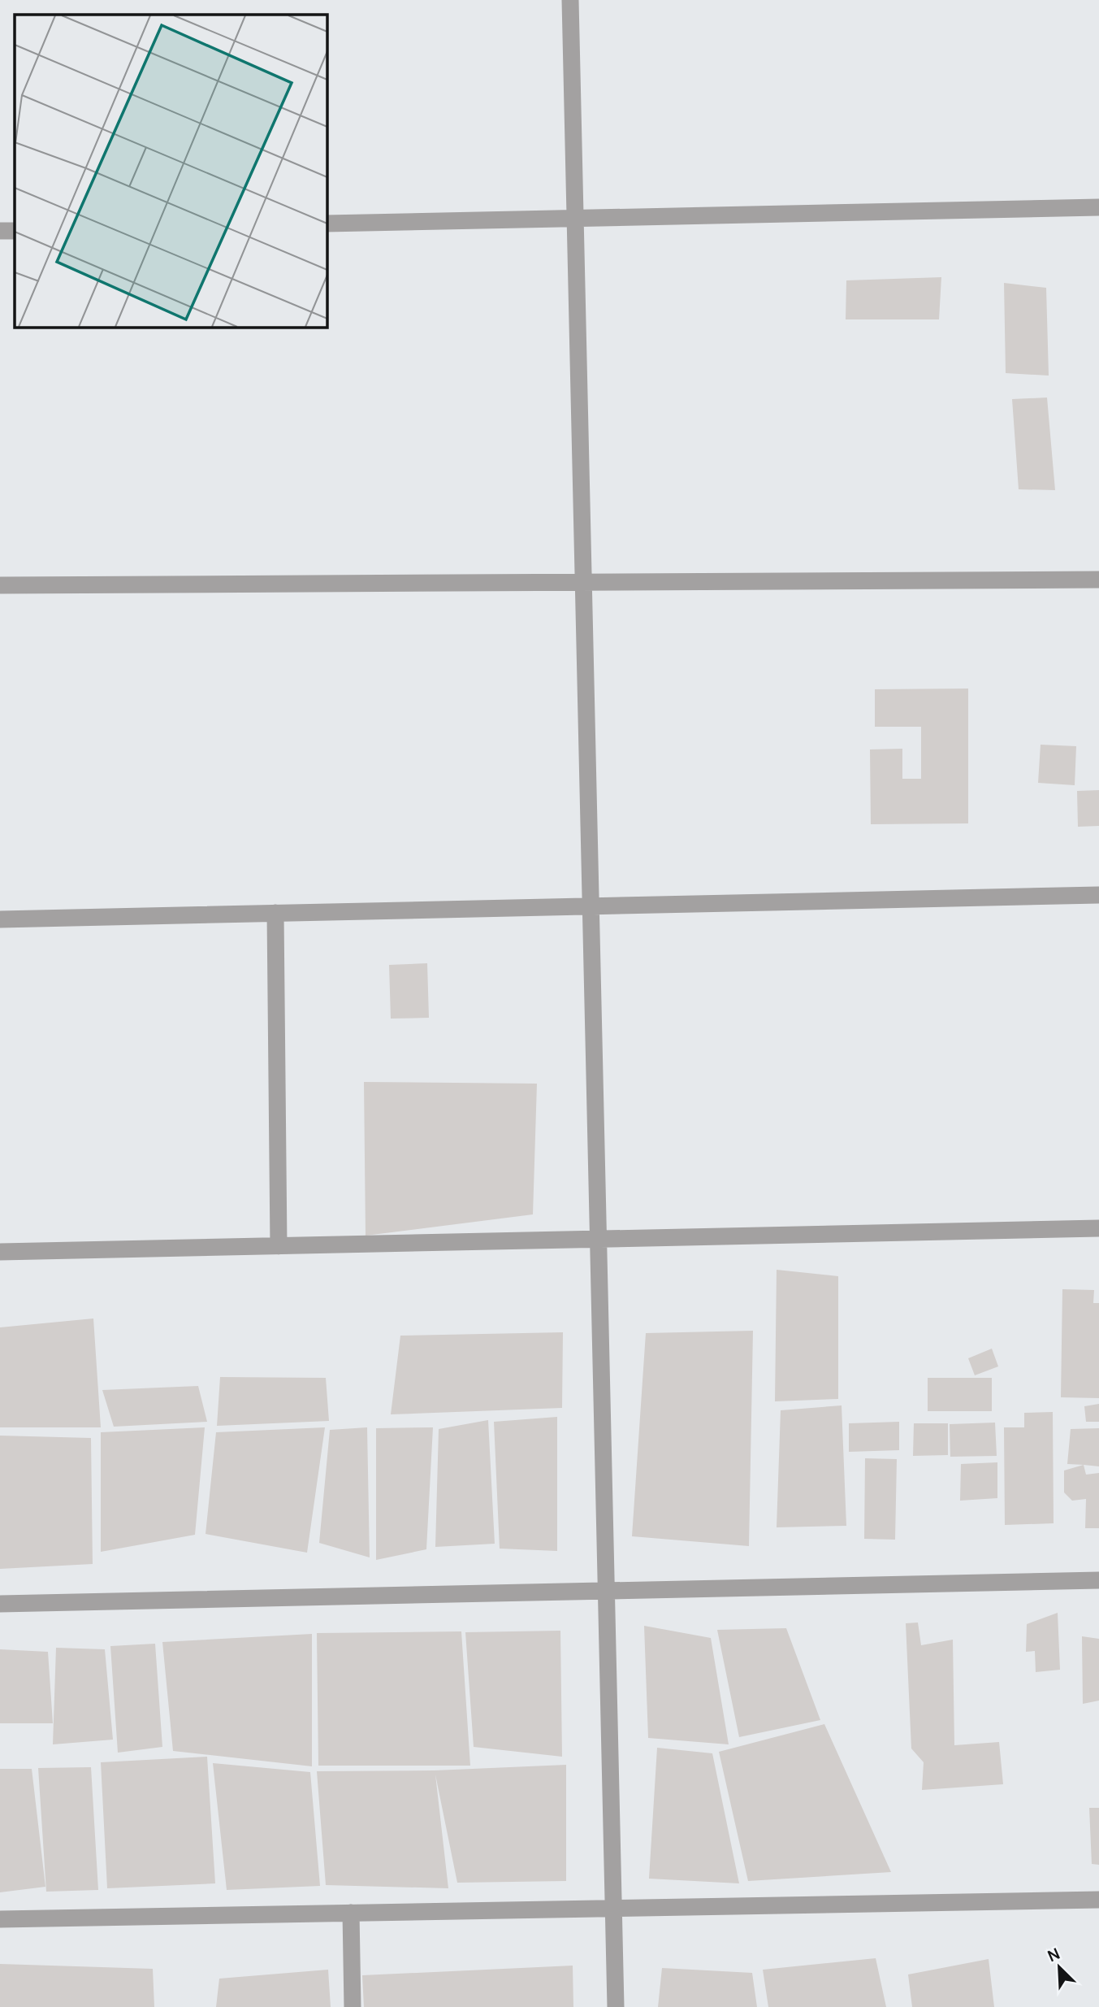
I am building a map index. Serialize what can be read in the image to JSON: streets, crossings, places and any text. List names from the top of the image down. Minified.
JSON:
{"north":"top left"}
